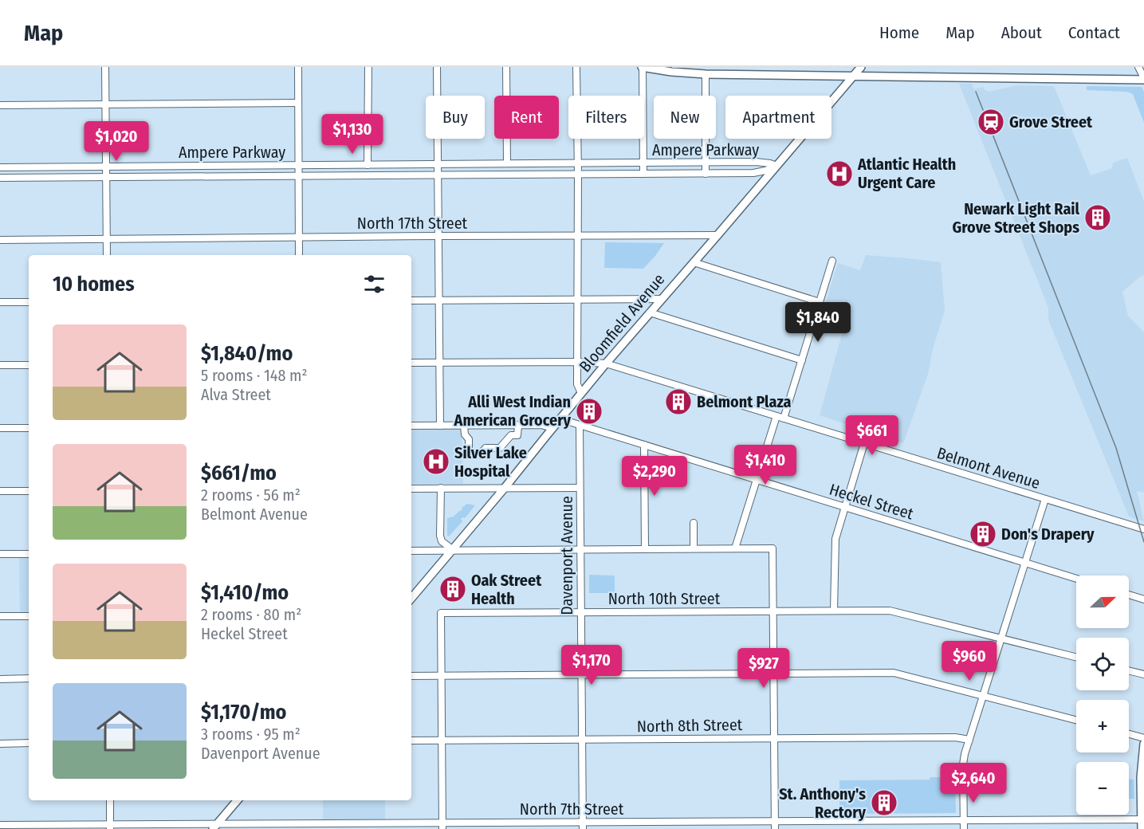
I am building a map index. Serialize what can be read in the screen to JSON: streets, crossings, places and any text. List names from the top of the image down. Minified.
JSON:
{"streets":{"main road":["Bloomfield Avenue"],"street":["Ampere Parkway","North 17th Street","Belmont Avenue","Heckel Street","Davenport Avenue","North 10th Street","North 8th Street","North 7th Street"]},"crossings":[["Ampere Parkway","Bloomfield Avenue"],["North 17th Street","Bloomfield Avenue"],["Bloomfield Avenue","Belmont Avenue"],["Bloomfield Avenue","Heckel Street"],["Heckel Street","Davenport Avenue"],["Davenport Avenue","North 10th Street"],["Davenport Avenue","North 8th Street"],["Davenport Avenue","North 7th Street"]],"places":{"station":["Grove Street"],"hospital":["Atlantic Health Urgent Care","Silver Lake Hospital"],"building":["Newark Light Rail Grove Street Shops","Belmont Plaza","Alli West Indian American Grocery","Don's Drapery","Oak Street Health","St. Anthony's Rectory"]},"north":"right","page":{"header":"Map","nav":["Home","Map","About","Contact"],"chip":["Buy","Rent","Filters","New","Apartment"],"price":["$1,130","$1,020","$1,840","$661","$1,410","$2,290","$960","$1,170","$927","$2,640"],"heading":"10 homes","list":[{"name":"$1,840/mo","note":"5 rooms · 148 m² · Alva Street"},{"name":"$661/mo","note":"2 rooms · 56 m² · Belmont Avenue"},{"name":"$1,410/mo","note":"2 rooms · 80 m² · Heckel Street"},{"name":"$1,170/mo","note":"3 rooms · 95 m² · Davenport Avenue"}],"map_buttons":["+","−"]}}
